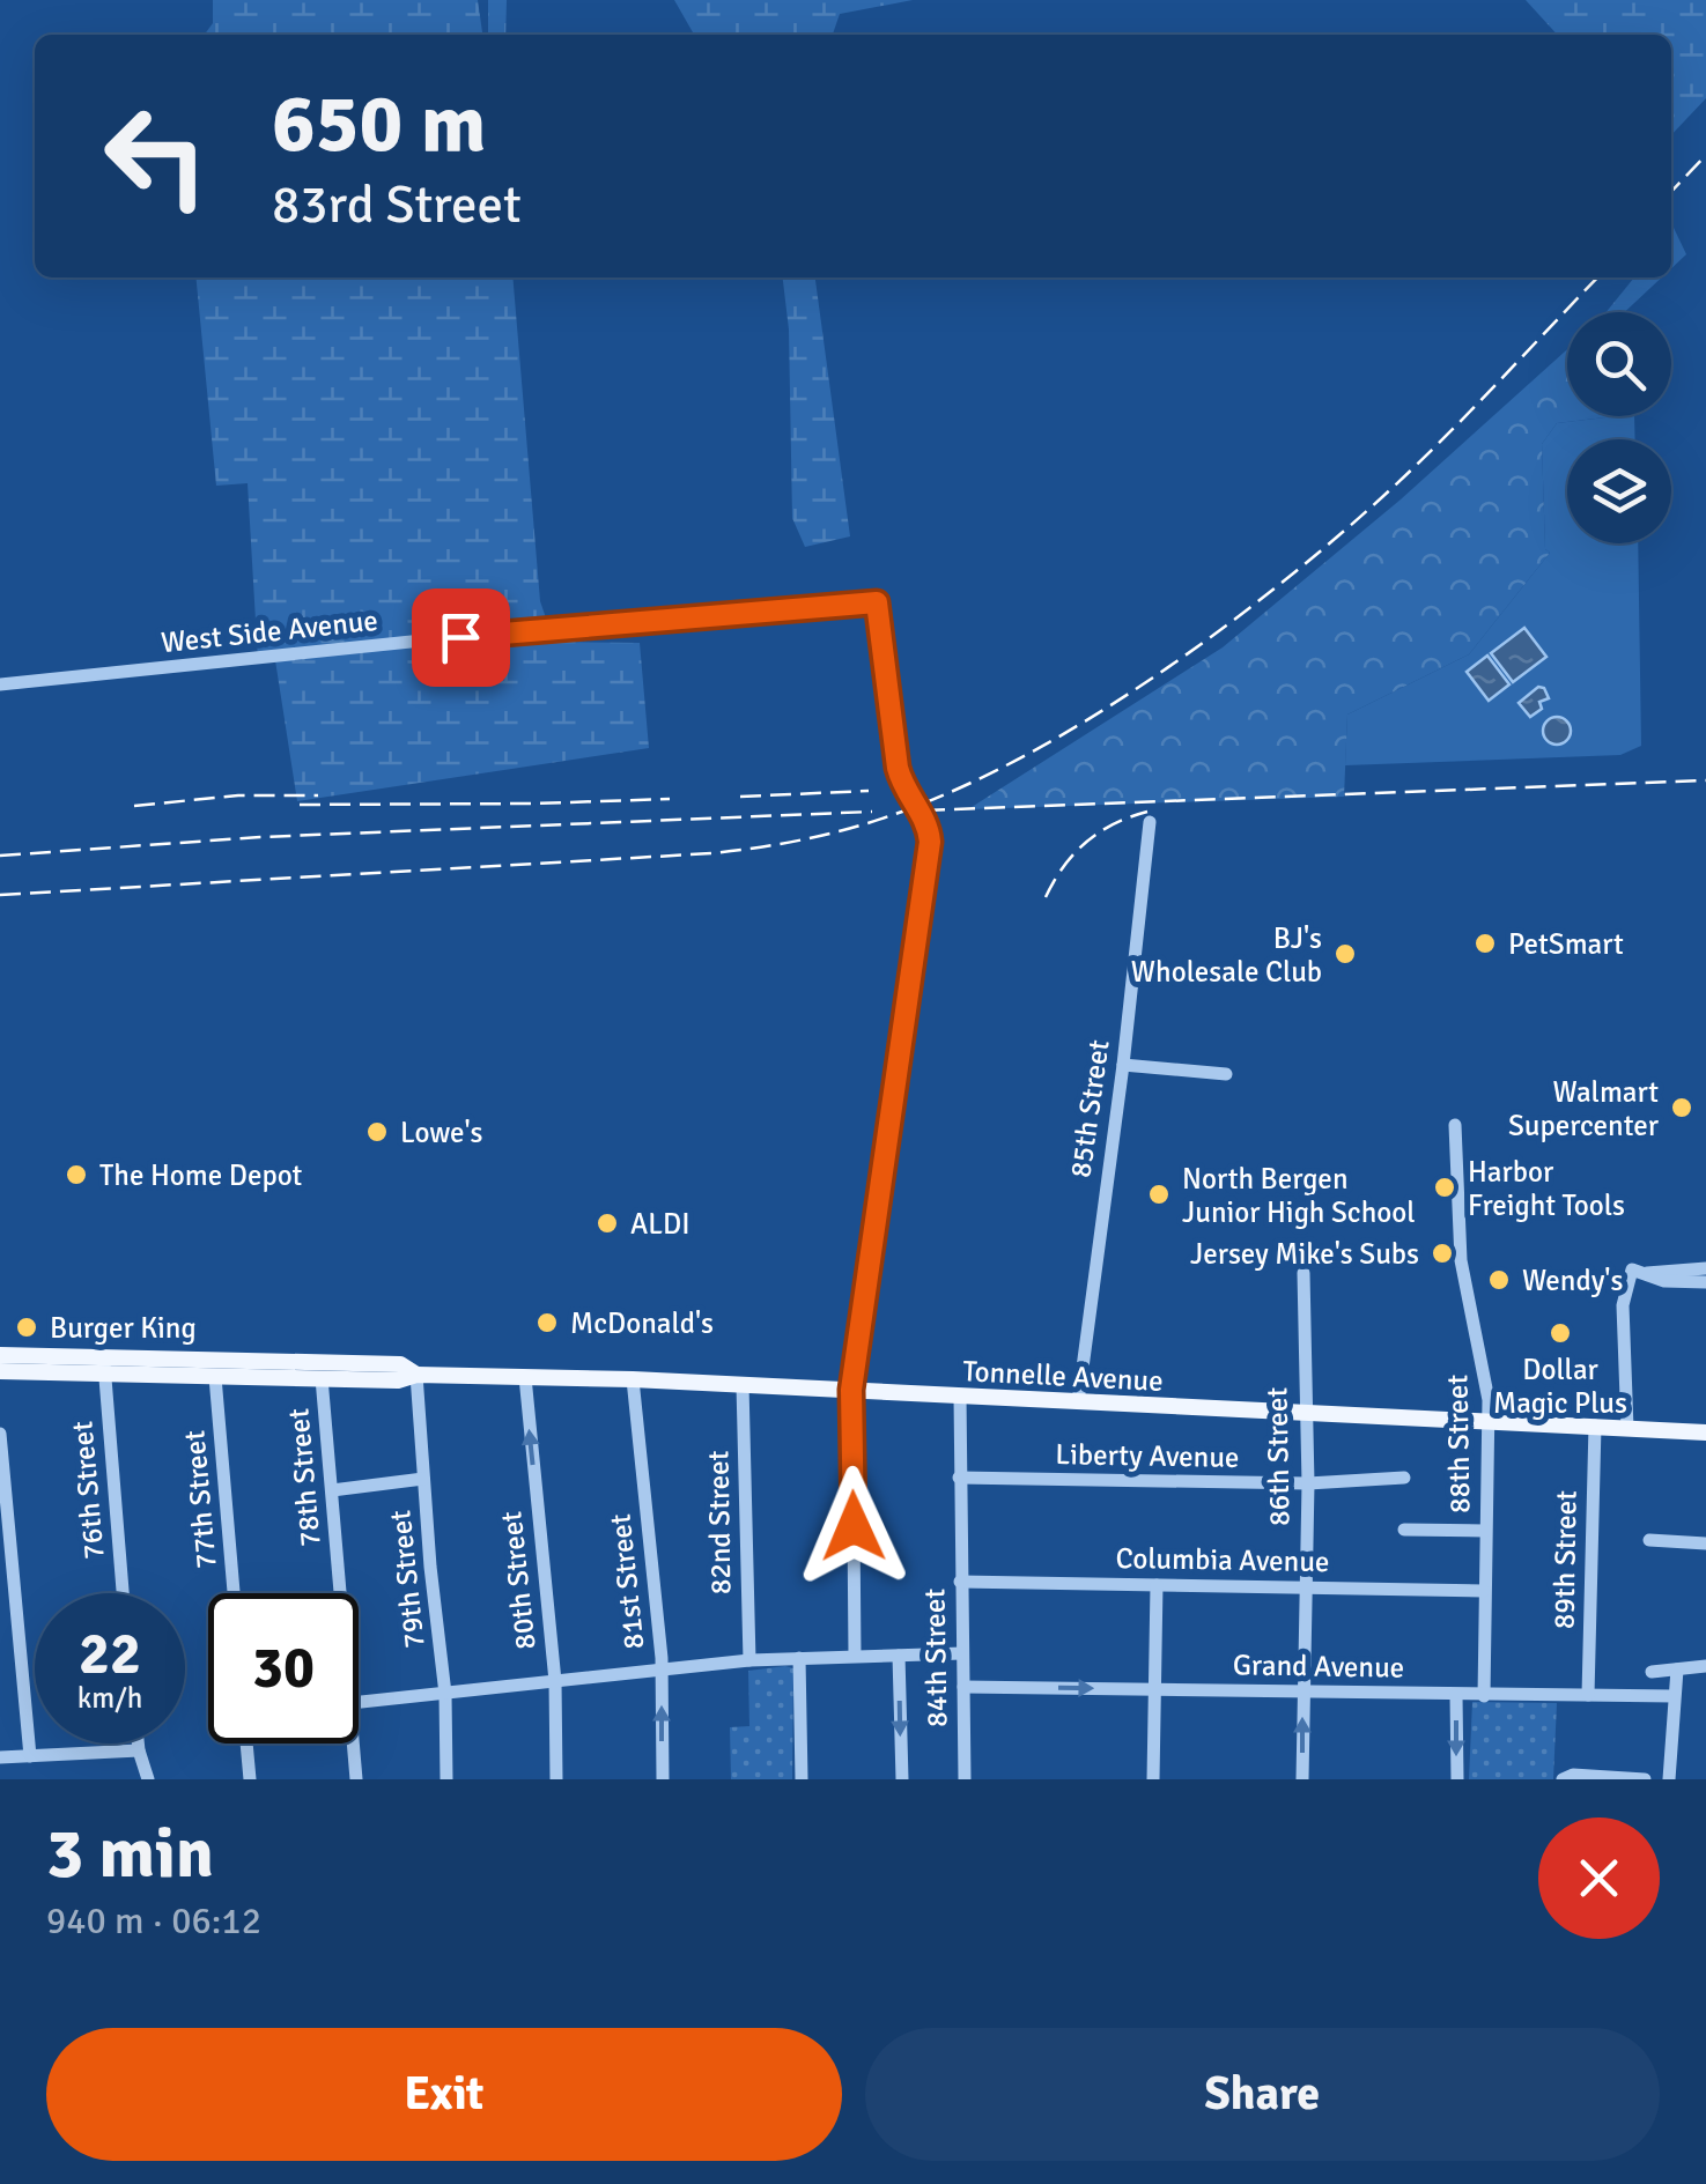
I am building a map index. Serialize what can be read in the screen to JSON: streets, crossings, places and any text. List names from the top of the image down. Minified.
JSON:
{"streets":{"main road":["Tonnelle Avenue"],"street":["West Side Avenue","85th Street","88th Street","Liberty Avenue","86th Street","78th Street","76th Street","77th Street","82nd Street","Columbia Avenue","89th Street","79th Street","80th Street","81st Street","84th Street","Grand Avenue"]},"crossings":[["West Side Avenue","Tonnelle Avenue"],["85th Street","Tonnelle Avenue"],["Tonnelle Avenue","88th Street"],["Tonnelle Avenue","86th Street"],["Tonnelle Avenue","78th Street"],["Tonnelle Avenue","76th Street"],["Tonnelle Avenue","77th Street"],["Tonnelle Avenue","82nd Street"],["Tonnelle Avenue","89th Street"],["Tonnelle Avenue","79th Street"],["Tonnelle Avenue","80th Street"],["Tonnelle Avenue","81st Street"],["Tonnelle Avenue","84th Street"],["88th Street","Columbia Avenue"],["88th Street","Grand Avenue"],["Liberty Avenue","86th Street"],["Liberty Avenue","84th Street"],["86th Street","Columbia Avenue"],["86th Street","Grand Avenue"],["Columbia Avenue","84th Street"],["89th Street","Grand Avenue"],["84th Street","Grand Avenue"]],"one_way":["80th Street"],"places":["PetSmart","BJ's Wholesale Club","Walmart Supercenter","Lowe's","The Home Depot","Harbor Freight Tools","North Bergen Junior High School","ALDI","Jersey Mike's Subs","Wendy's","McDonald's","Burger King","Dollar Magic Plus"],"page":{"turn":["650 m","83rd Street"],"speed":"22 km/h","limit":"30","heading":["3 min","940 m · 06:12"],"buttons":["Exit","Share"]}}
